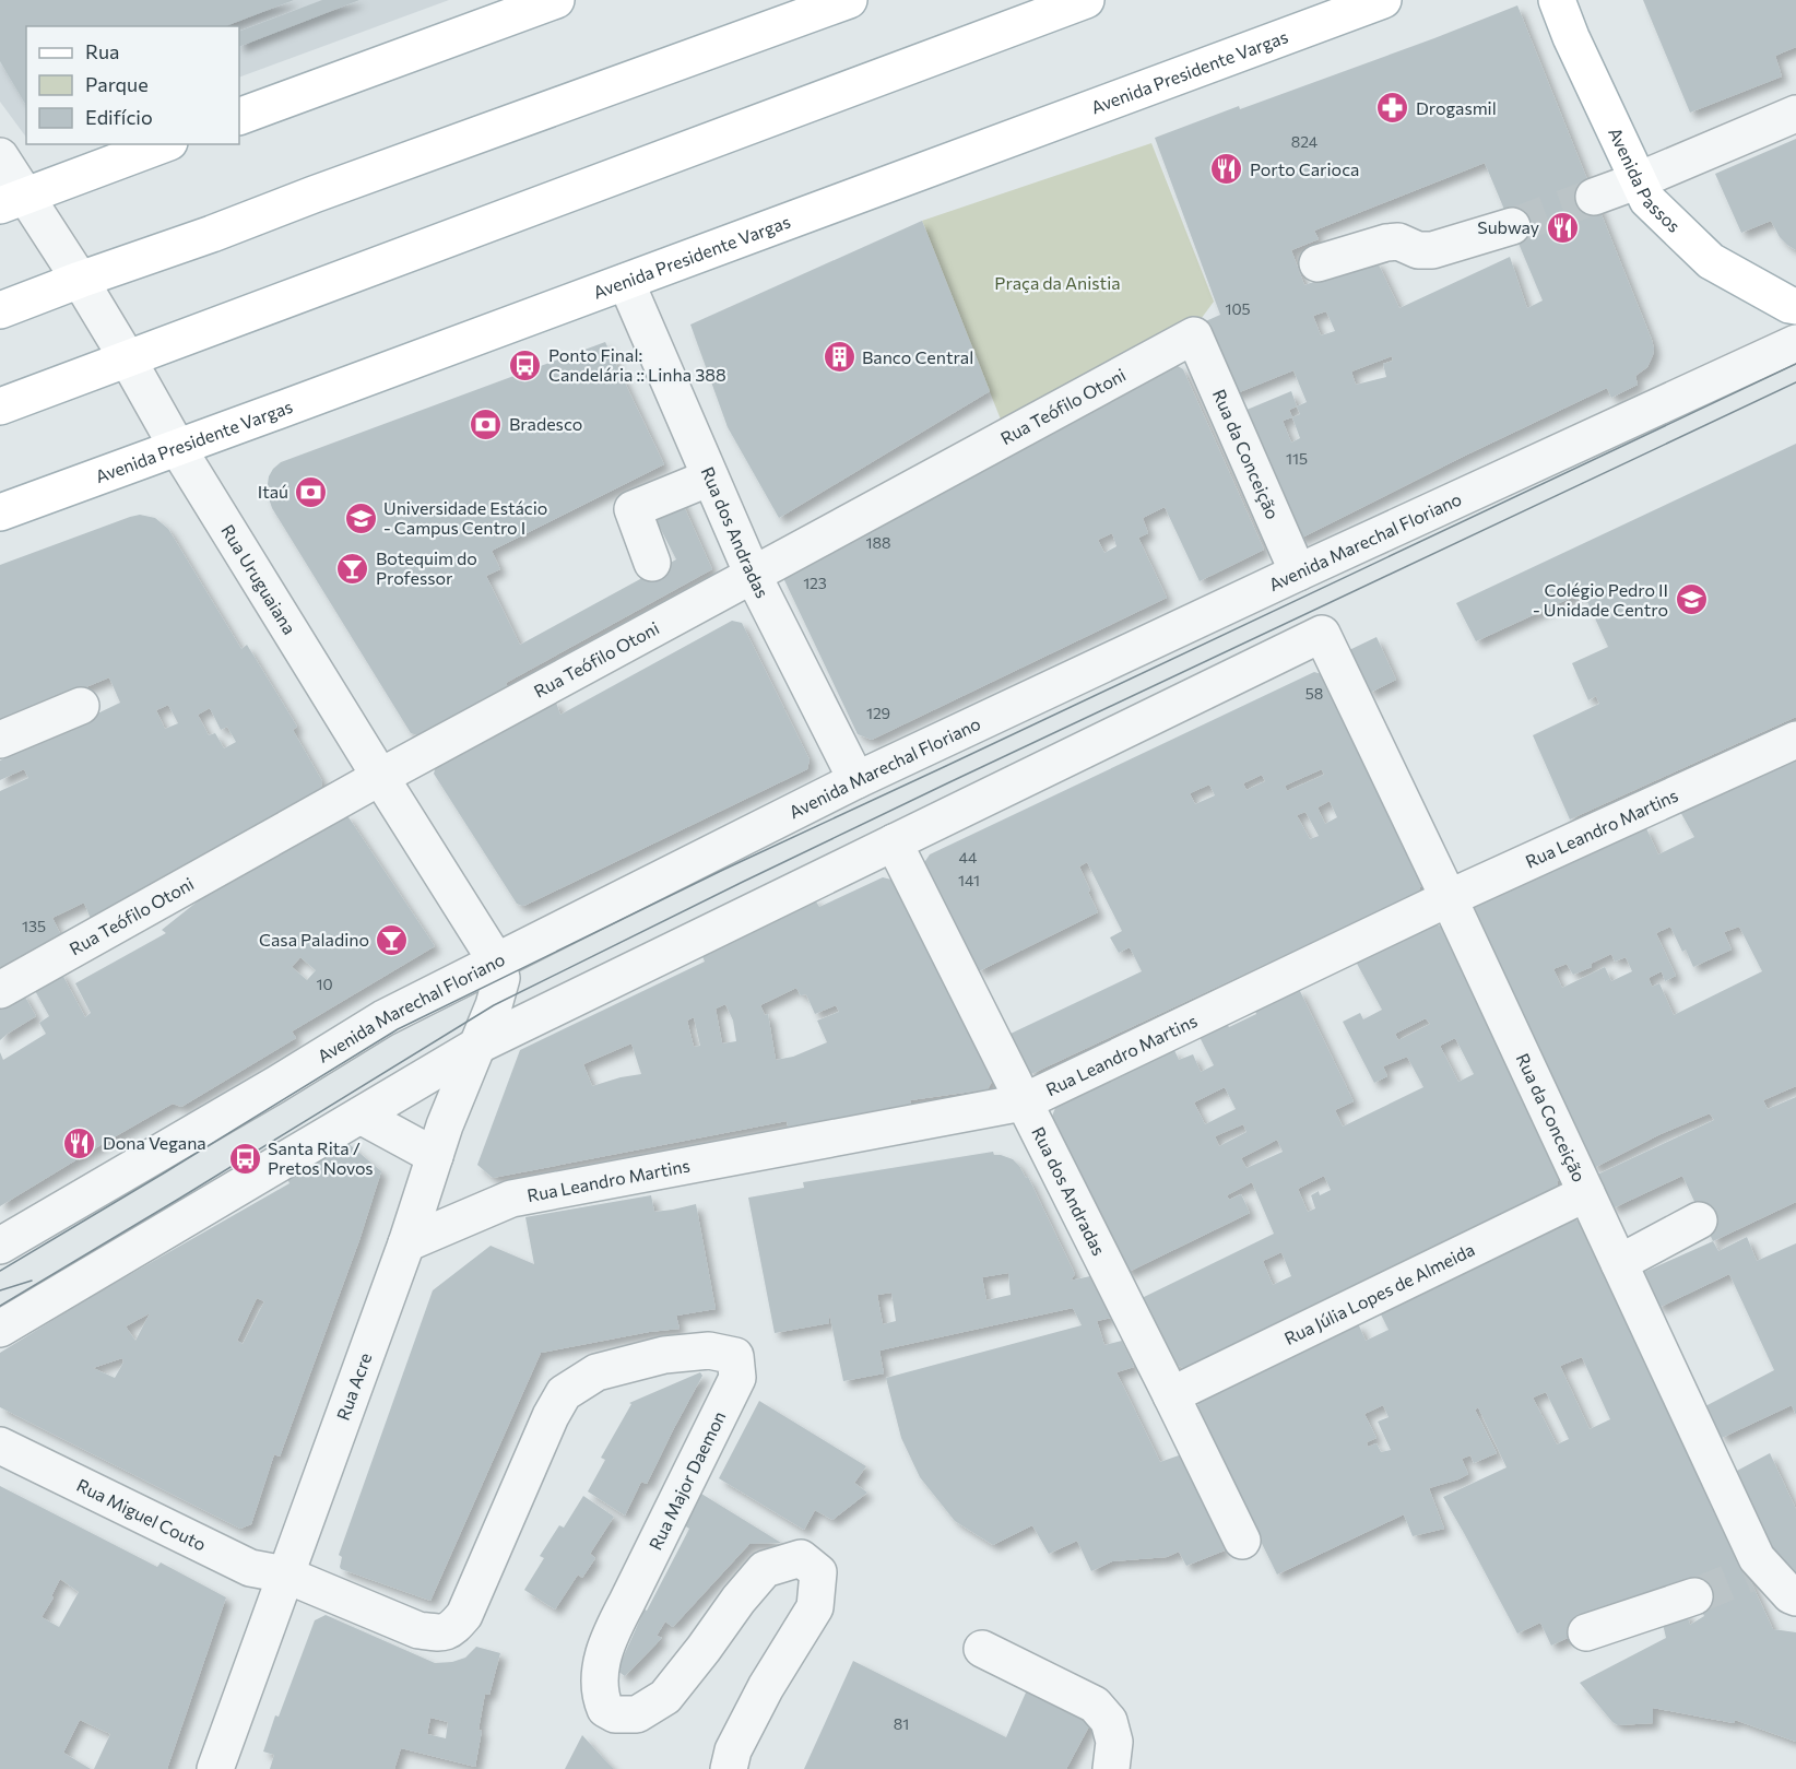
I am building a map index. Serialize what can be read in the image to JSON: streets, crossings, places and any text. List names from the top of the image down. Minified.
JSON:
{"streets":{"main road":["Avenida Presidente Vargas","Avenida Passos"],"street":["Rua Teófilo Otoni","Rua da Conceição","Rua dos Andradas","Avenida Marechal Floriano","Rua Uruguaiana","Rua Leandro Martins","Rua Júlia Lopes de Almeida","Rua Acre","Rua Major Daemon","Rua Miguel Couto"]},"crossings":[["Avenida Presidente Vargas","Rua dos Andradas"],["Avenida Presidente Vargas","Rua Uruguaiana"],["Rua Teófilo Otoni","Rua da Conceição"],["Rua Teófilo Otoni","Rua dos Andradas"],["Rua Teófilo Otoni","Rua Uruguaiana"],["Rua da Conceição","Rua dos Andradas"],["Rua da Conceição","Avenida Marechal Floriano"],["Rua da Conceição","Rua Leandro Martins"],["Rua da Conceição","Rua Júlia Lopes de Almeida"],["Rua dos Andradas","Avenida Marechal Floriano"],["Rua dos Andradas","Rua Leandro Martins"],["Rua dos Andradas","Rua Júlia Lopes de Almeida"],["Avenida Marechal Floriano","Rua Uruguaiana"],["Avenida Marechal Floriano","Rua Acre"],["Rua Uruguaiana","Rua Acre"],["Rua Leandro Martins","Rua Acre"],["Rua Acre","Rua Major Daemon"],["Rua Acre","Rua Miguel Couto"],["Rua Major Daemon","Rua Miguel Couto"]],"parks":["Praça da Anistia"],"places":{"pharmacy":["Drogasmil"],"restaurant":["Porto Carioca","Subway","Dona Vegana"],"building":["Banco Central"],"bus stop":["Ponto Final: Candelária :: Linha 388","Santa Rita / Pretos Novos"],"bank":["Bradesco","Itaú"],"school or university":["Universidade Estácio - Campus Centro I","Colégio Pedro II - Unidade Centro"],"bar":["Botequim do Professor","Casa Paladino"]},"house_numbers":["824","105","115","188","123","58","129","44","141","135","10","81"],"legend":["Rua","Parque","Edifício"]}
